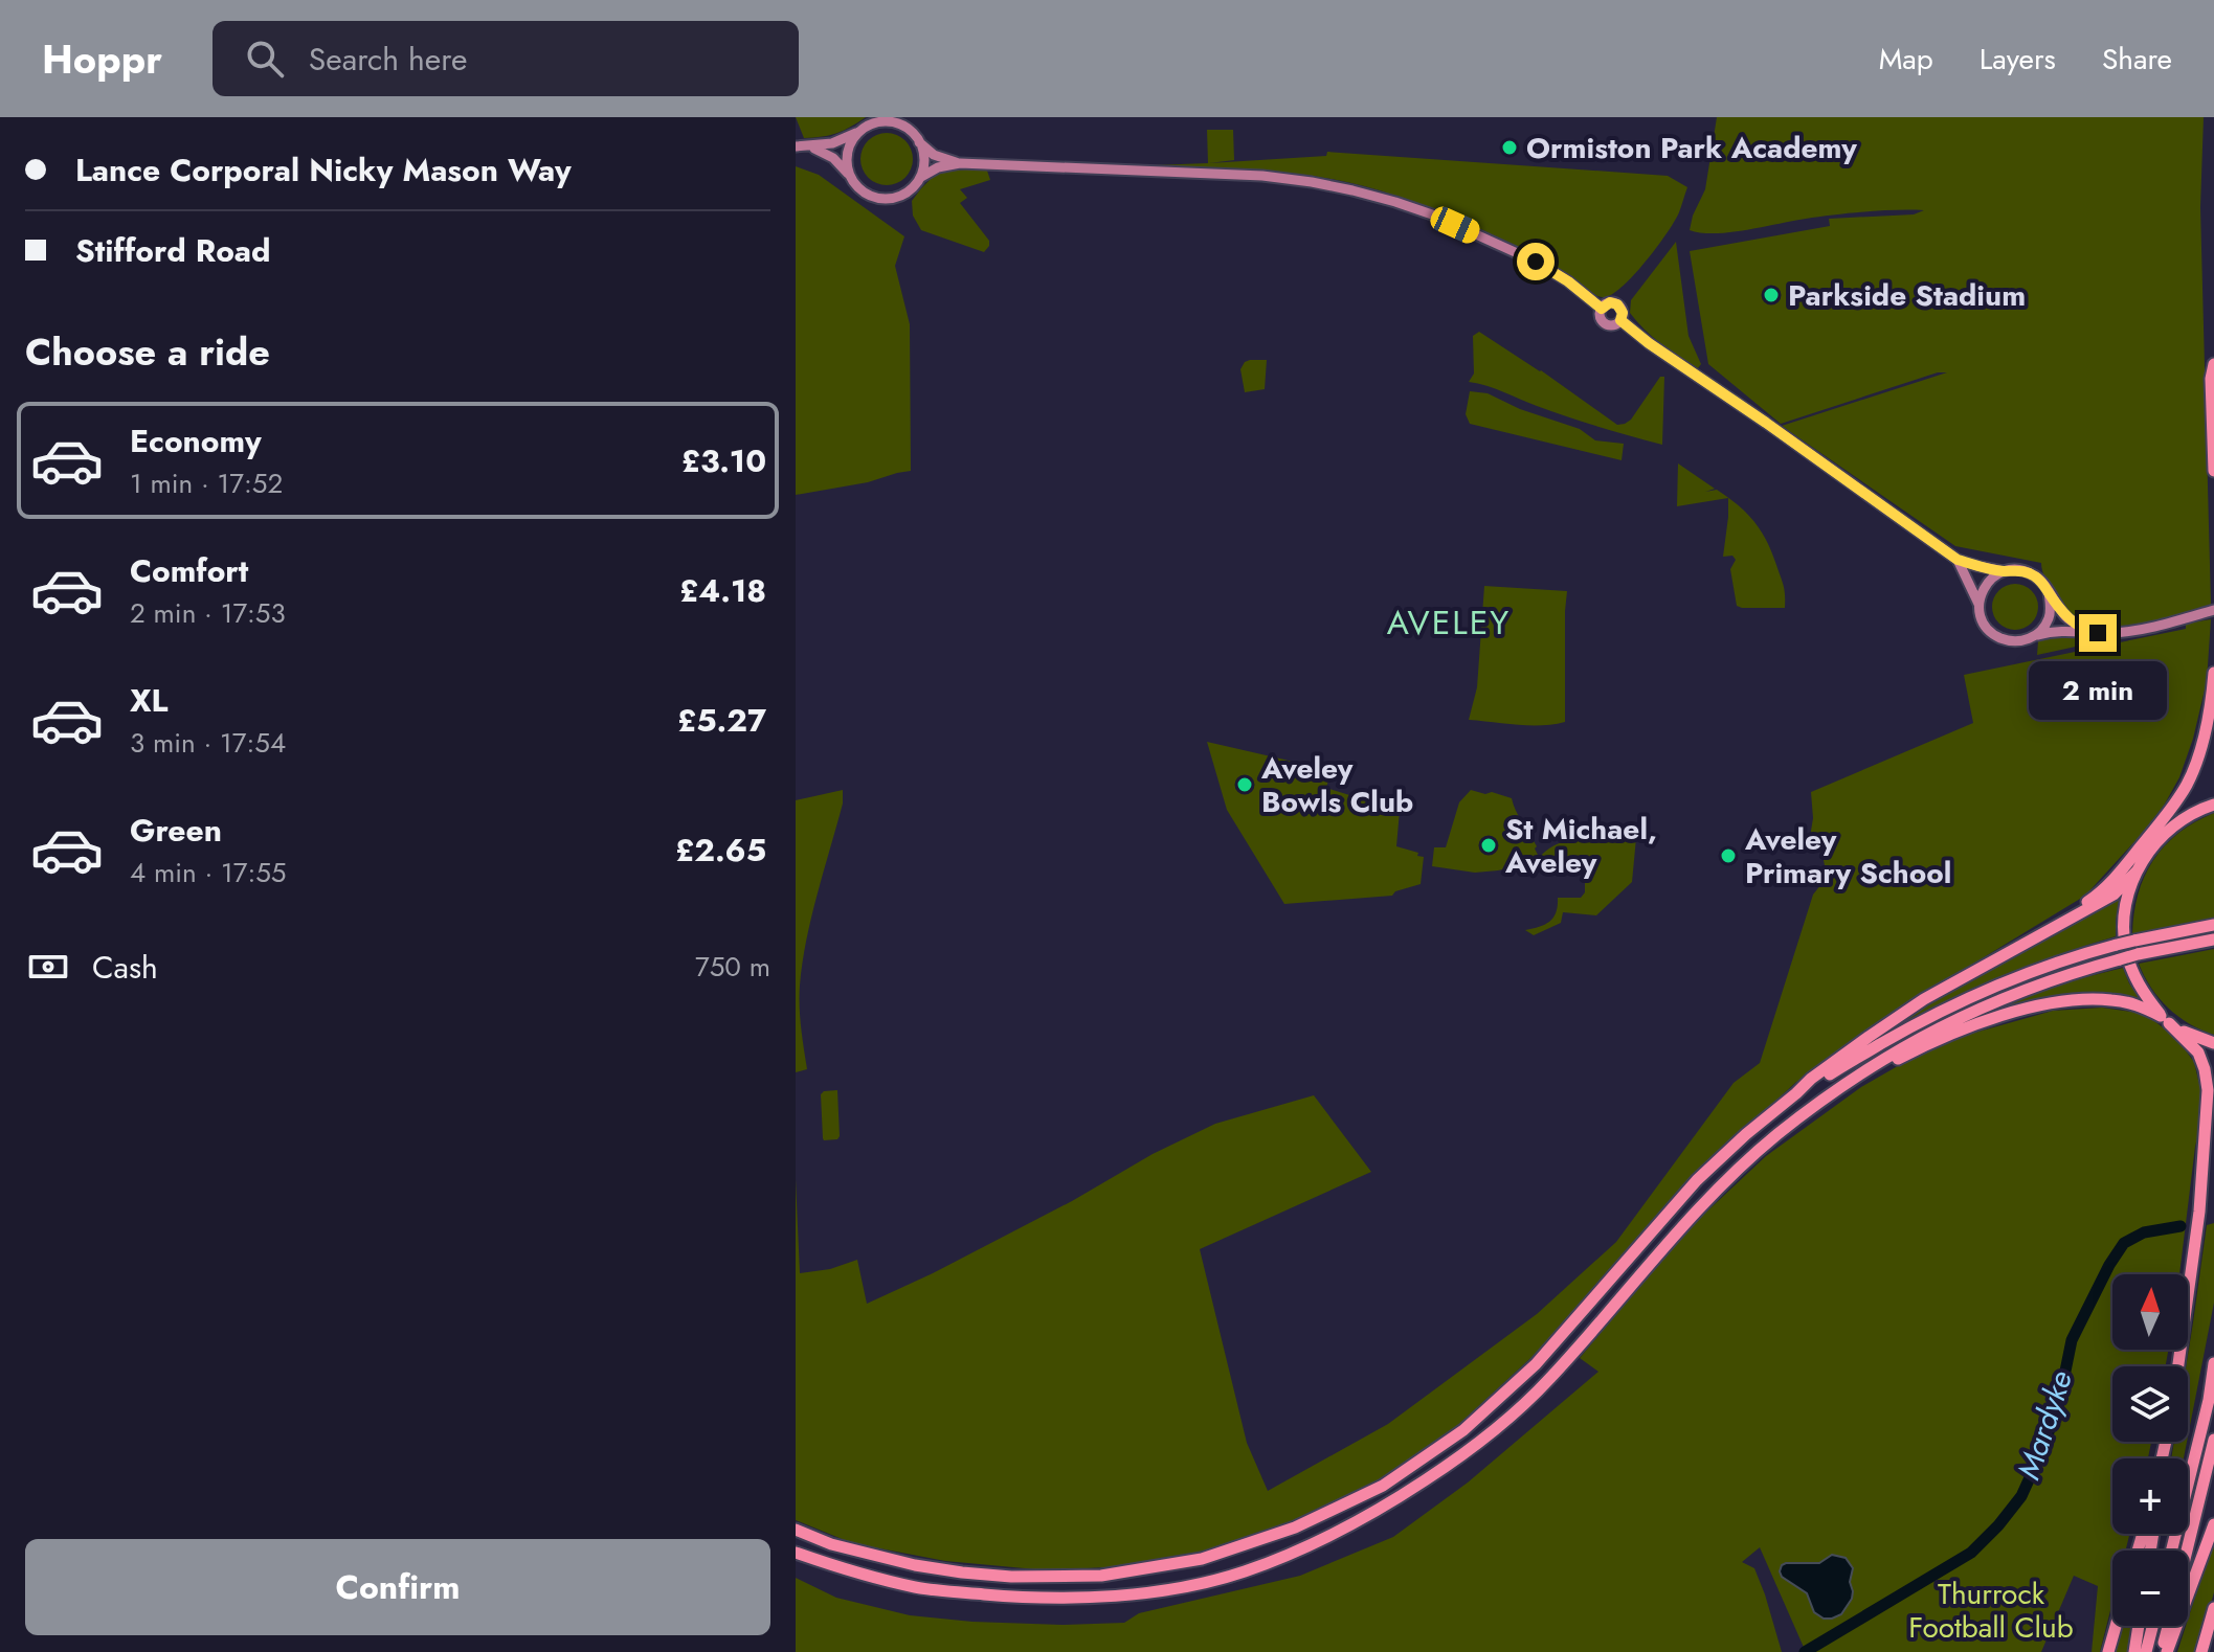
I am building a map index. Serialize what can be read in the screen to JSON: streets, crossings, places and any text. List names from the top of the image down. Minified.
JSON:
{"districts":["AVELEY"],"water":["Mardyke"],"parks":["Thurrock Football Club"],"places":["Ormiston Park Academy","Parkside Stadium","Aveley Bowls Club","St Michael, Aveley","Aveley Primary School"],"north":"top","page":{"header":"Hoppr","search":"Search here","nav":["Map","Layers","Share"],"banner":["Lance Corporal Nicky Mason Way","Stifford Road"],"heading":"Choose a ride","list":[{"name":"Economy","note":"1 min · 17:52","value":"£3.10"},{"name":"Comfort","note":"2 min · 17:53","value":"£4.18"},{"name":"XL","note":"3 min · 17:54","value":"£5.27"},{"name":"Green","note":"4 min · 17:55","value":"£2.65"}],"bubble":"2 min","pay":["Cash","750 m"],"map_buttons":["+","−"],"buttons":"Confirm"}}
